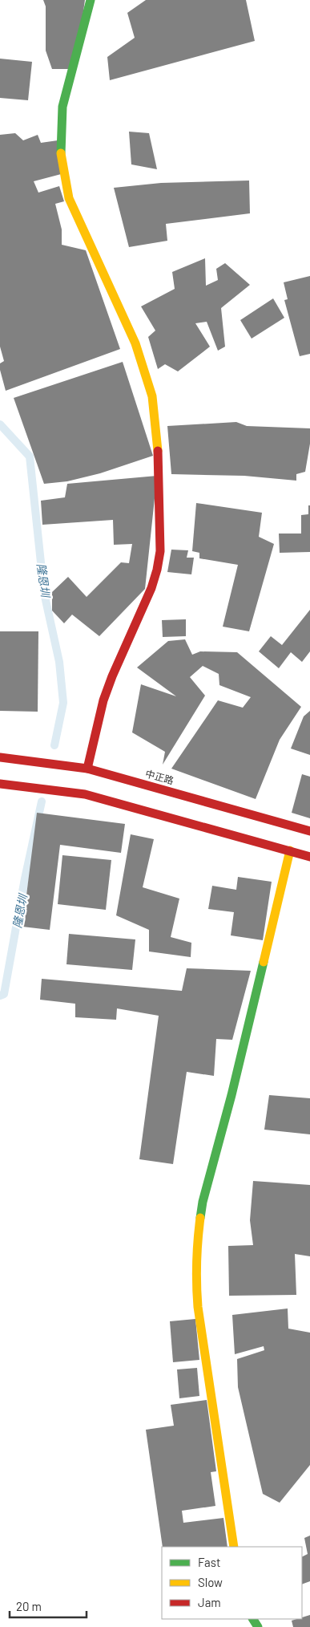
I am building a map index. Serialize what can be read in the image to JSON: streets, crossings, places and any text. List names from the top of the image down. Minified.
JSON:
{"streets":{"street":["中正路"]},"water":["隆恩圳"],"legend":["Fast","Slow","Jam"],"scale_bar":"20 m"}
